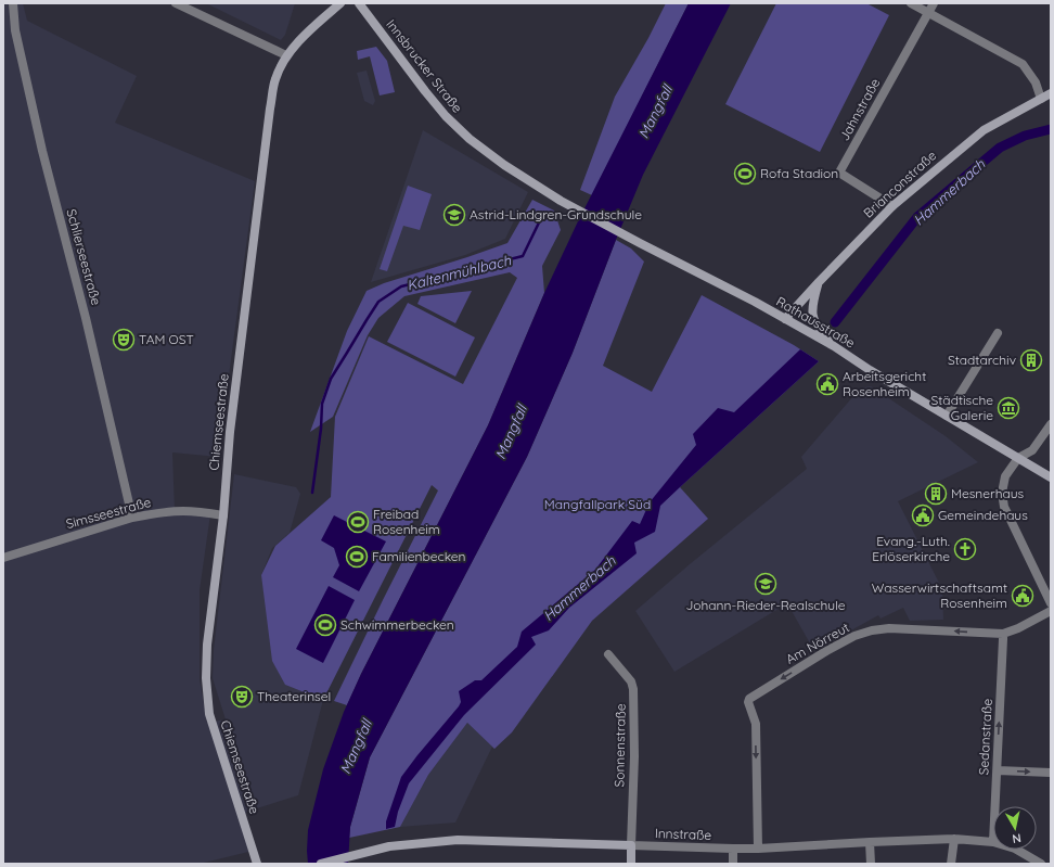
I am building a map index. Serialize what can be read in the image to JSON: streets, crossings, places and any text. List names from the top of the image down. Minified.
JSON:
{"streets":{"main road":["Innsbrucker Straße","Brianconstraße","Rathausstraße","Chiemseestraße","Innstraße"],"street":["Jahnstraße","Schlierseestraße","Simsseestraße","Am Nörreut","Sedanstraße","Sonnenstraße"]},"crossings":[["Innsbrucker Straße","Rathausstraße"],["Jahnstraße","Brianconstraße"],["Brianconstraße","Rathausstraße"],["Schlierseestraße","Simsseestraße"],["Chiemseestraße","Simsseestraße"],["Am Nörreut","Sedanstraße"],["Am Nörreut","Innstraße"],["Sonnenstraße","Innstraße"]],"one_way":["Sedanstraße"],"water":["Mangfall","Hammerbach","Kaltenmühlbach"],"parks":["Mangfallpark Süd"],"places":{"sports":["Rofa Stadion","Freibad Rosenheim","Familienbecken","Schwimmerbecken"],"school or university":["Astrid-Lindgren-Grundschule","Johann-Rieder-Realschule"],"theatre":["TAM OST","Theaterinsel"],"building":["Stadtarchiv","Mesnerhaus"],"public building":["Arbeitsgericht Rosenheim","Gemeindehaus","Wasserwirtschaftsamt Rosenheim"],"museum":["Städtische Galerie"],"church":["Evang.-Luth. Erlöserkirche"]},"north":"bottom"}
